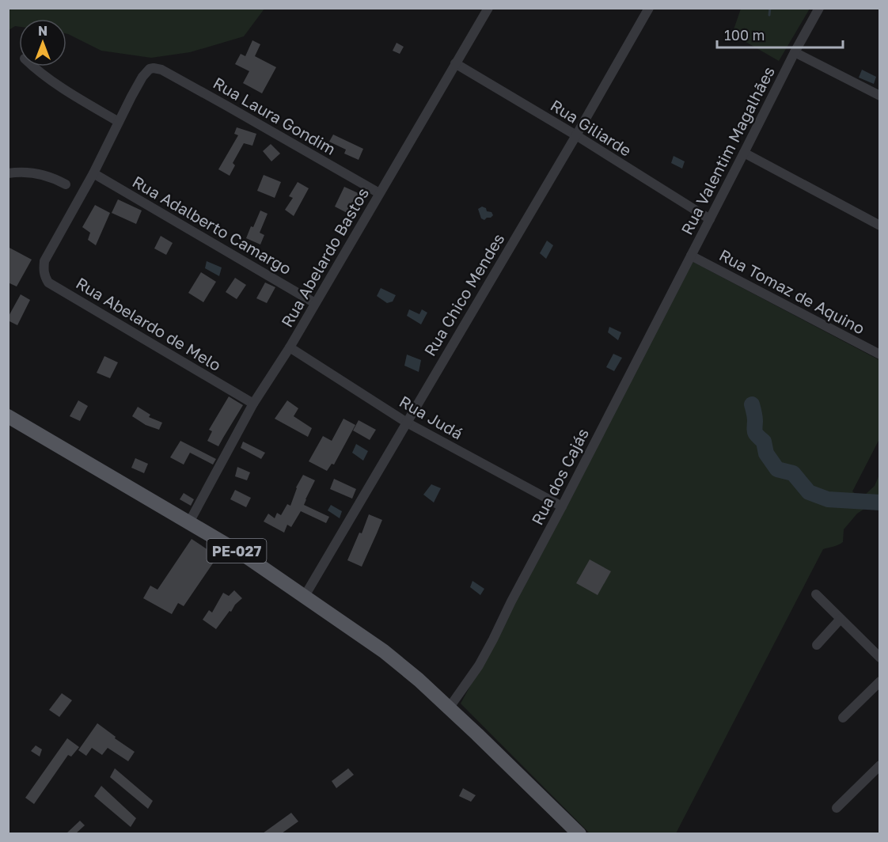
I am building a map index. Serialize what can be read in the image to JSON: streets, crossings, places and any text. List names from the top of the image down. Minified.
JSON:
{"streets":{"main road":["PE-027"],"street":["Rua Laura Gondim","Rua Giliarde","Rua Valentim Magalhães","Rua Adalberto Camargo","Rua Abelardo Bastos","Rua Tomaz de Aquino","Rua Chico Mendes","Rua Abelardo de Melo","Rua Judá","Rua dos Cajás"]},"crossings":[["Rua Laura Gondim","Rua Abelardo Bastos"],["Rua Giliarde","Rua Valentim Magalhães"],["Rua Giliarde","Rua Abelardo Bastos"],["Rua Giliarde","Rua Chico Mendes"],["Rua Valentim Magalhães","Rua Tomaz de Aquino"],["Rua Valentim Magalhães","Rua dos Cajás"],["Rua Adalberto Camargo","Rua Abelardo Bastos"],["Rua Adalberto Camargo","Rua Abelardo de Melo"],["Rua Abelardo Bastos","Rua Abelardo de Melo"],["Rua Abelardo Bastos","Rua Judá"],["Rua Abelardo Bastos","PE-027"],["Rua Tomaz de Aquino","Rua dos Cajás"],["Rua Chico Mendes","Rua Judá"],["Rua Chico Mendes","PE-027"],["Rua Judá","Rua dos Cajás"],["Rua dos Cajás","PE-027"]],"scale_bar":"100 m","north":"top"}
